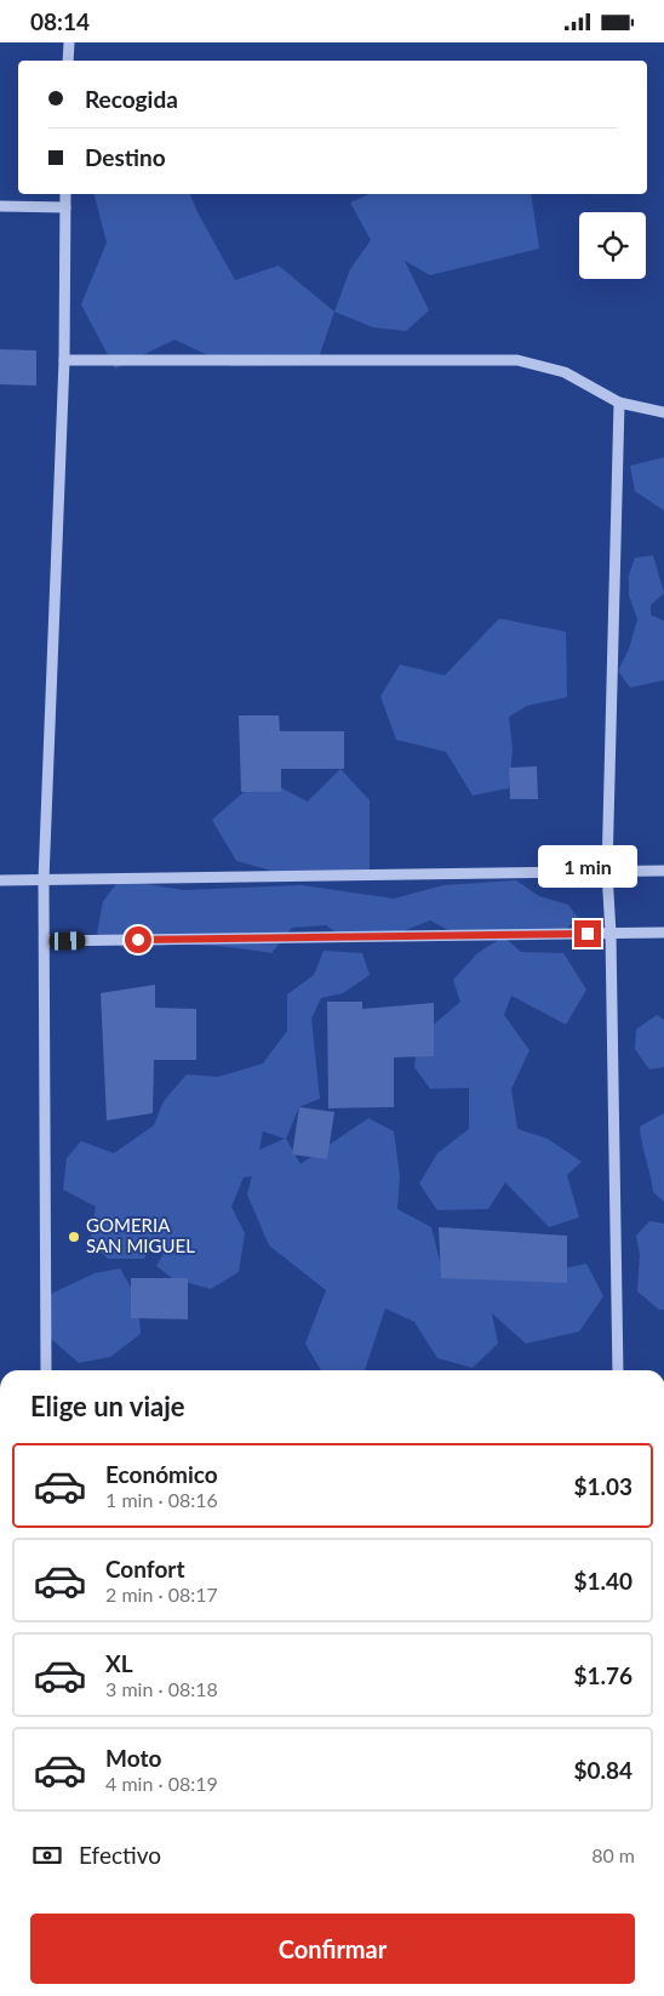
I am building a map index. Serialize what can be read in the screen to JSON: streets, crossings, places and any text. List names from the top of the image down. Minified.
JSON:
{"places":["GOMERIA SAN MIGUEL"],"page":{"status":"08:14","banner":["Recogida","Destino"],"bubble":"1 min","heading":"Elige un viaje","list":[{"name":"Económico","note":"1 min · 08:16","value":"$1.03"},{"name":"Confort","note":"2 min · 08:17","value":"$1.40"},{"name":"XL","note":"3 min · 08:18","value":"$1.76"},{"name":"Moto","note":"4 min · 08:19","value":"$0.84"}],"pay":["Efectivo","80 m"],"buttons":"Confirmar"}}
